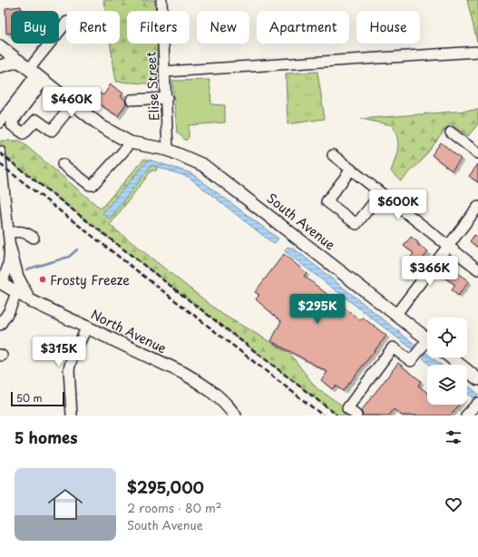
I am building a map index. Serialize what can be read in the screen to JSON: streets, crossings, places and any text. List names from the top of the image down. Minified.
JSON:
{"streets":{"main road":["South Avenue","North Avenue"],"street":["Elise Street"]},"crossings":[["Elise Street","South Avenue"]],"places":["Frosty Freeze"],"scale_bar":"50 m","page":{"chip":["Buy","Rent","Filters","New","Apartment","House"],"price":["$460K","$600K","$366K","$295K","$315K"],"scale":"50 m","heading":"5 homes","list":[{"name":"$295,000","note":"2 rooms · 80 m² · South Avenue"}]}}
